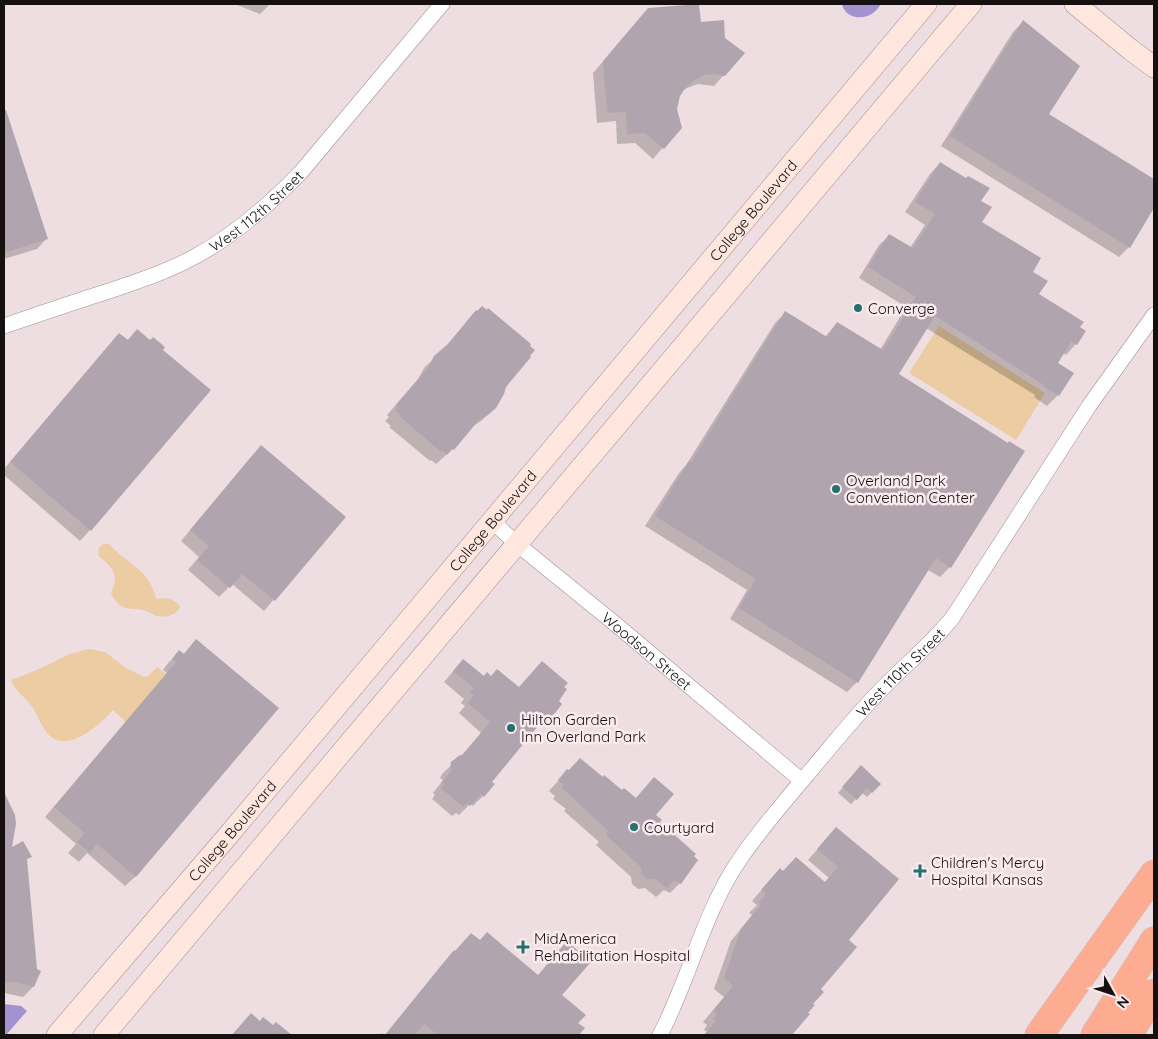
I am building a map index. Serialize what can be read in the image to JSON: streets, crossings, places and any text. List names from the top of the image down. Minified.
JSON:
{"streets":{"main road":["College Boulevard"],"street":["West 112th Street","Woodson Street","West 110th Street"]},"crossings":[["College Boulevard","Woodson Street"],["Woodson Street","West 110th Street"]],"places":{"other":["Converge","Overland Park Convention Center","Hilton Garden Inn Overland Park","Courtyard"],"health":["Children's Mercy Hospital Kansas","MidAmerica Rehabilitation Hospital"]},"north":"bottom right"}
